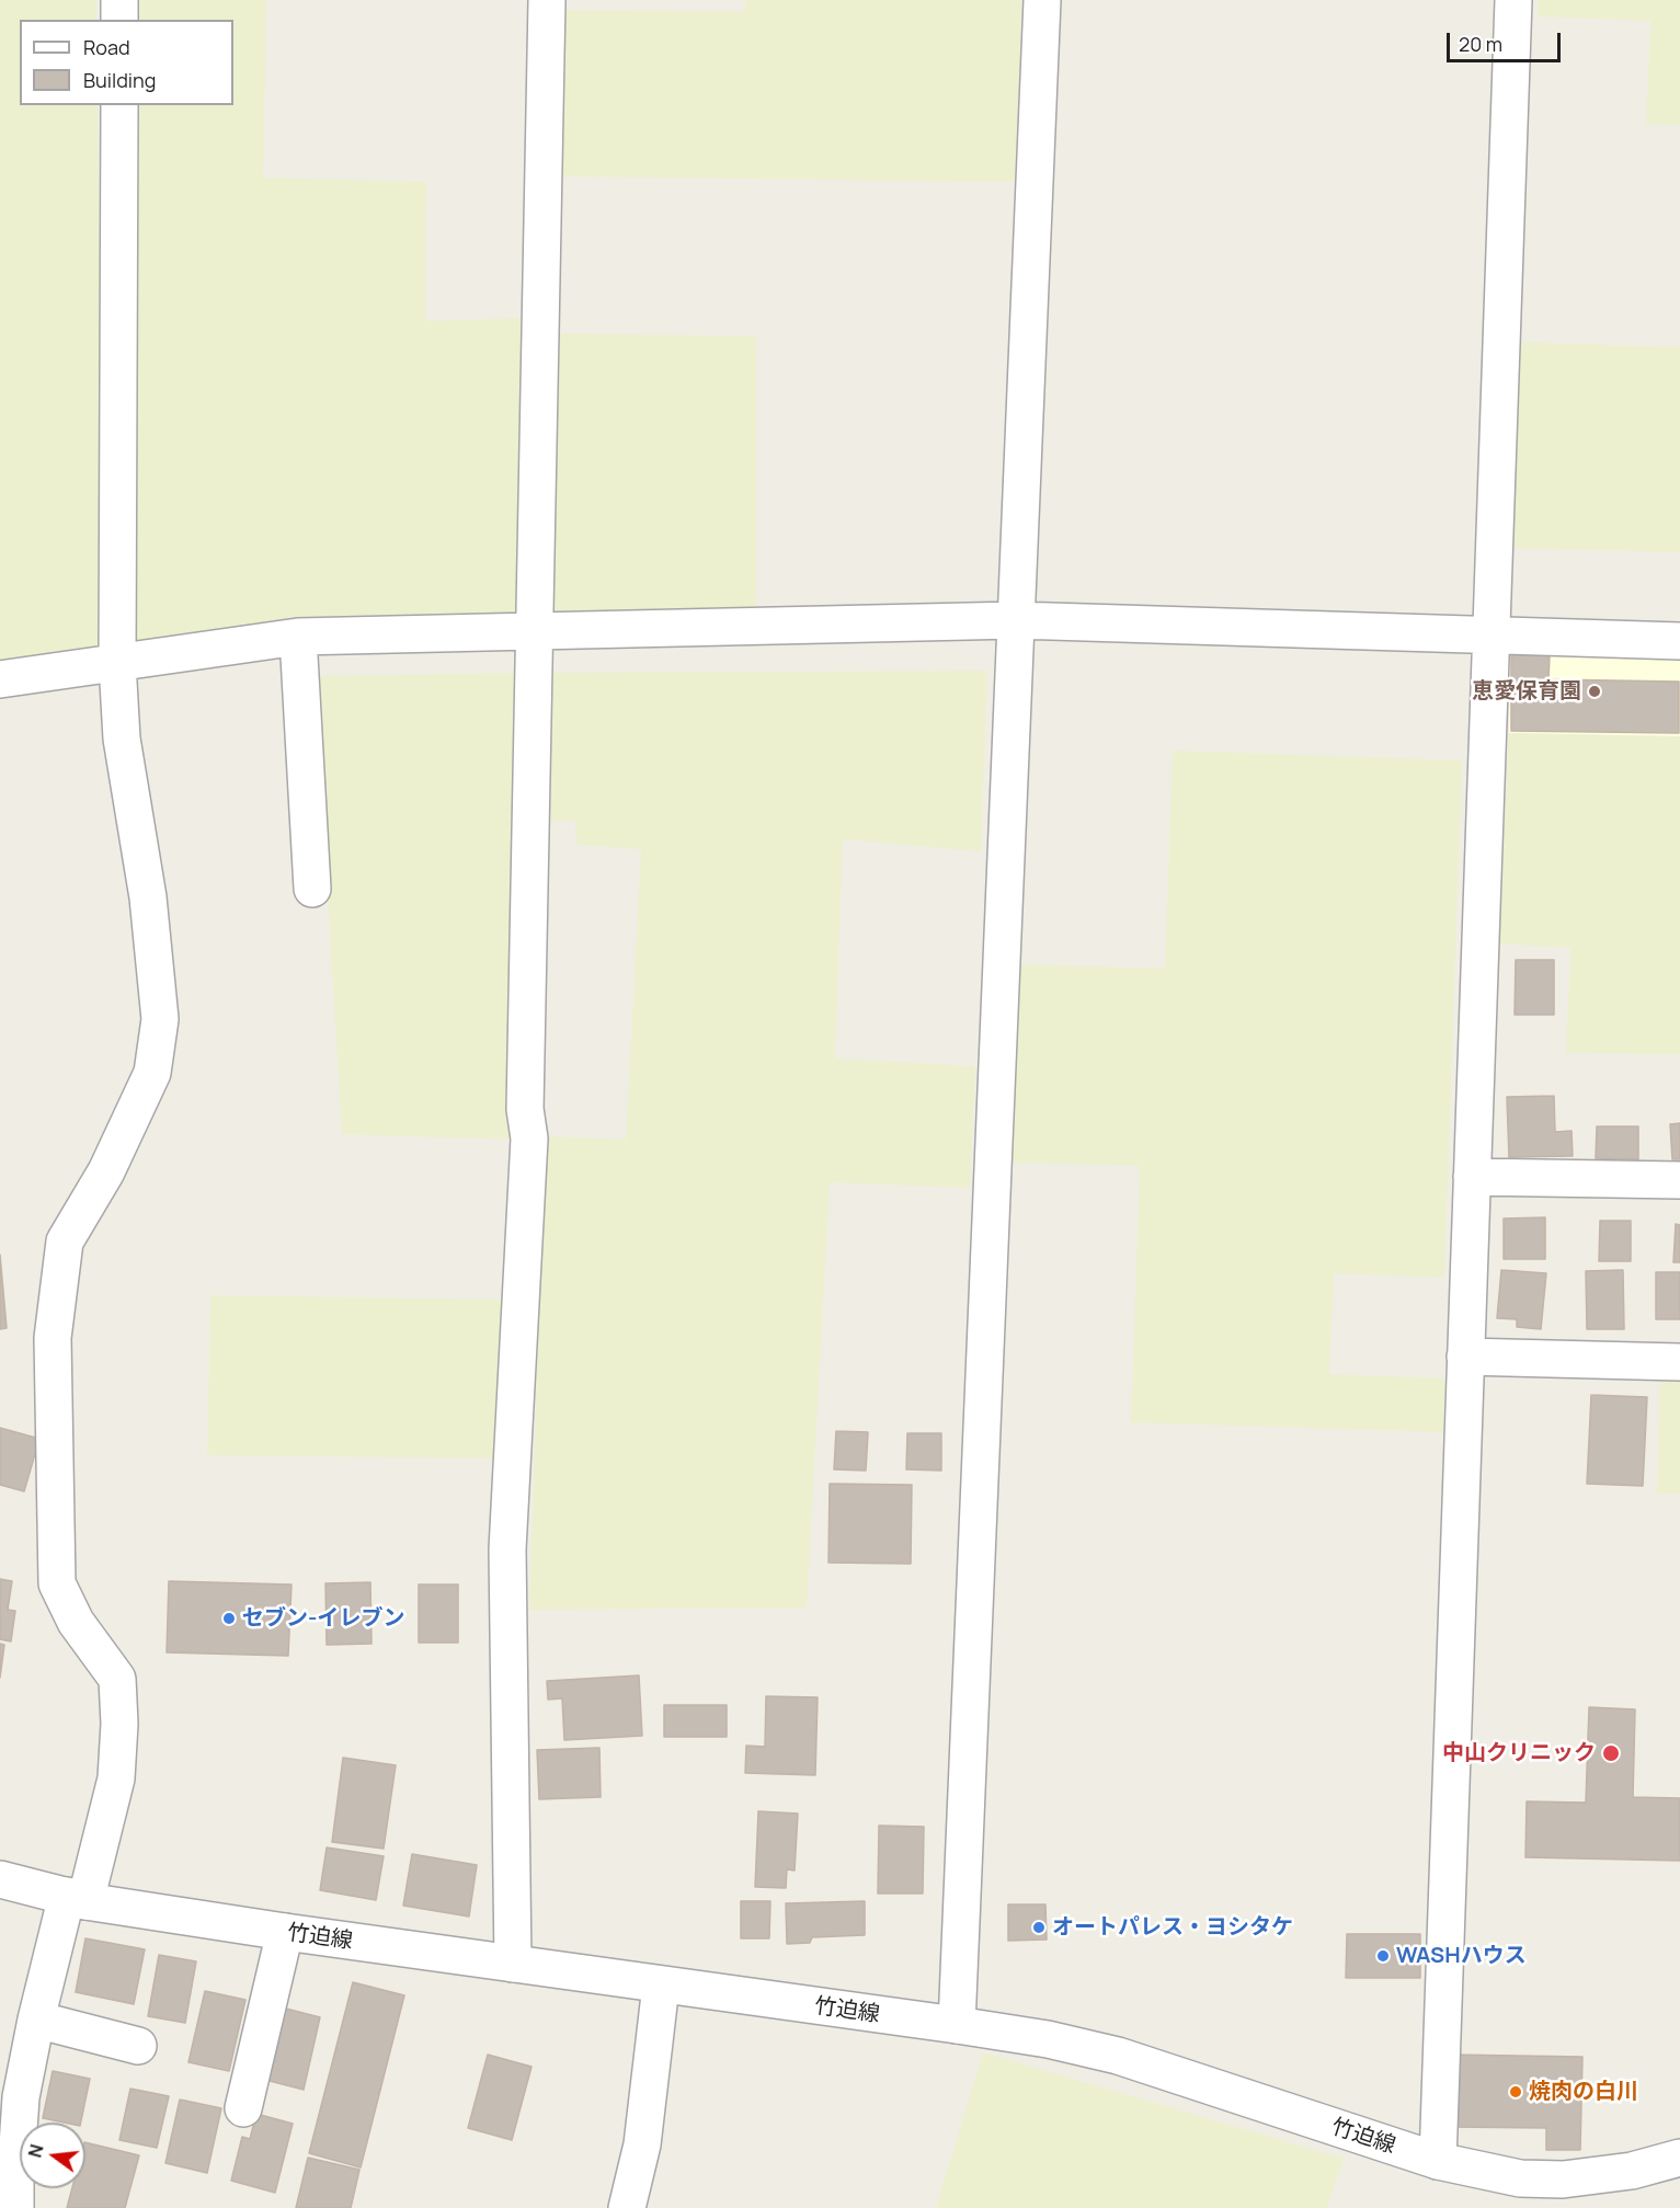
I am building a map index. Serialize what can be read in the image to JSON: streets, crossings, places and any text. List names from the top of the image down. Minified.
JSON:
{"streets":{"street":["竹迫線"]},"places":["恵愛保育園","セブン-イレブン","中山クリニック","オートパレス・ヨシタケ","WASHハウス","焼肉の白川"],"legend":["Road","Building"],"scale_bar":"20 m","north":"left"}
